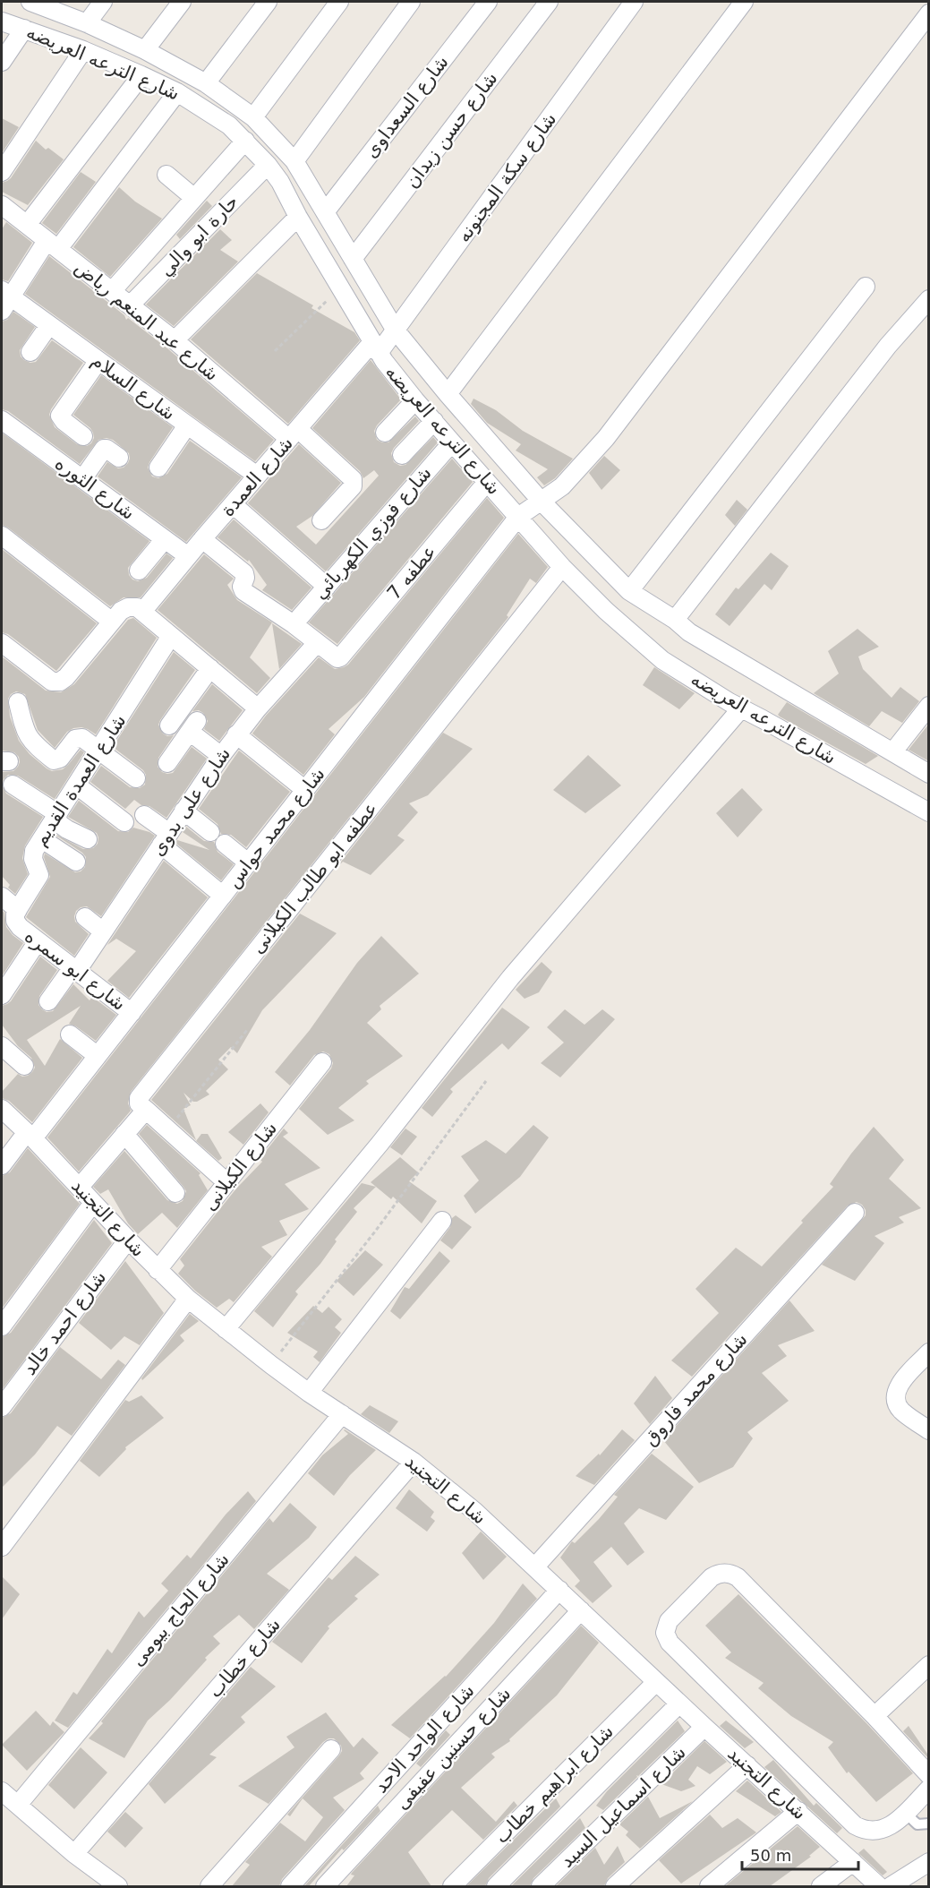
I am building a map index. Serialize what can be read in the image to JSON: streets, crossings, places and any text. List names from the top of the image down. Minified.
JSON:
{"streets":{"street":["شارع الترعه العريضه","شارع السعداوى","شارع حسن زيدان","شارع سكة المجنونه","حارة ابو والي","شارع عبد المنعم رياض","شارع السلام","شارع العمدة","شارع الثوره","شارع فوزي الكهربائي","عطفه 7","شارع العمدة القديم","شارع على بدوى","شارع محمد حواس","عطفه ابو طالب الكيلانى","شارع ابو سمره","شارع الكيلانى","شارع التجنيد","شارع احمد خالد","شارع محمد فاروق","شارع الحاج بيومى","شارع خطاب","شارع الواحد الاحد","شارع حسنين عفيفى","شارع ابراهيم خطاب","شارع اسماعيل السيد"]},"crossings":[["شارع الترعه العريضه","شارع السعداوى"],["شارع الترعه العريضه","شارع حسن زيدان"],["شارع الترعه العريضه","شارع سكة المجنونه"],["شارع الترعه العريضه","حارة ابو والي"],["شارع الترعه العريضه","شارع العمدة"],["شارع الترعه العريضه","شارع فوزي الكهربائي"],["شارع الترعه العريضه","عطفه 7"],["شارع الترعه العريضه","شارع محمد حواس"],["شارع الترعه العريضه","عطفه ابو طالب الكيلانى"],["شارع سكة المجنونه","شارع العمدة"],["حارة ابو والي","شارع عبد المنعم رياض"],["شارع عبد المنعم رياض","شارع العمدة"],["شارع السلام","شارع العمدة"],["شارع العمدة","شارع الثوره"],["عطفه 7","شارع على بدوى"],["شارع العمدة القديم","شارع ابو سمره"],["شارع على بدوى","شارع ابو سمره"],["شارع محمد حواس","شارع ابو سمره"],["شارع محمد حواس","شارع التجنيد"],["شارع الكيلانى","شارع التجنيد"],["شارع التجنيد","شارع احمد خالد"],["شارع التجنيد","شارع محمد فاروق"],["شارع التجنيد","شارع الحاج بيومى"],["شارع التجنيد","شارع خطاب"],["شارع التجنيد","شارع الواحد الاحد"],["شارع التجنيد","شارع حسنين عفيفى"],["شارع التجنيد","شارع ابراهيم خطاب"],["شارع التجنيد","شارع اسماعيل السيد"]],"scale_bar":"50 m"}
